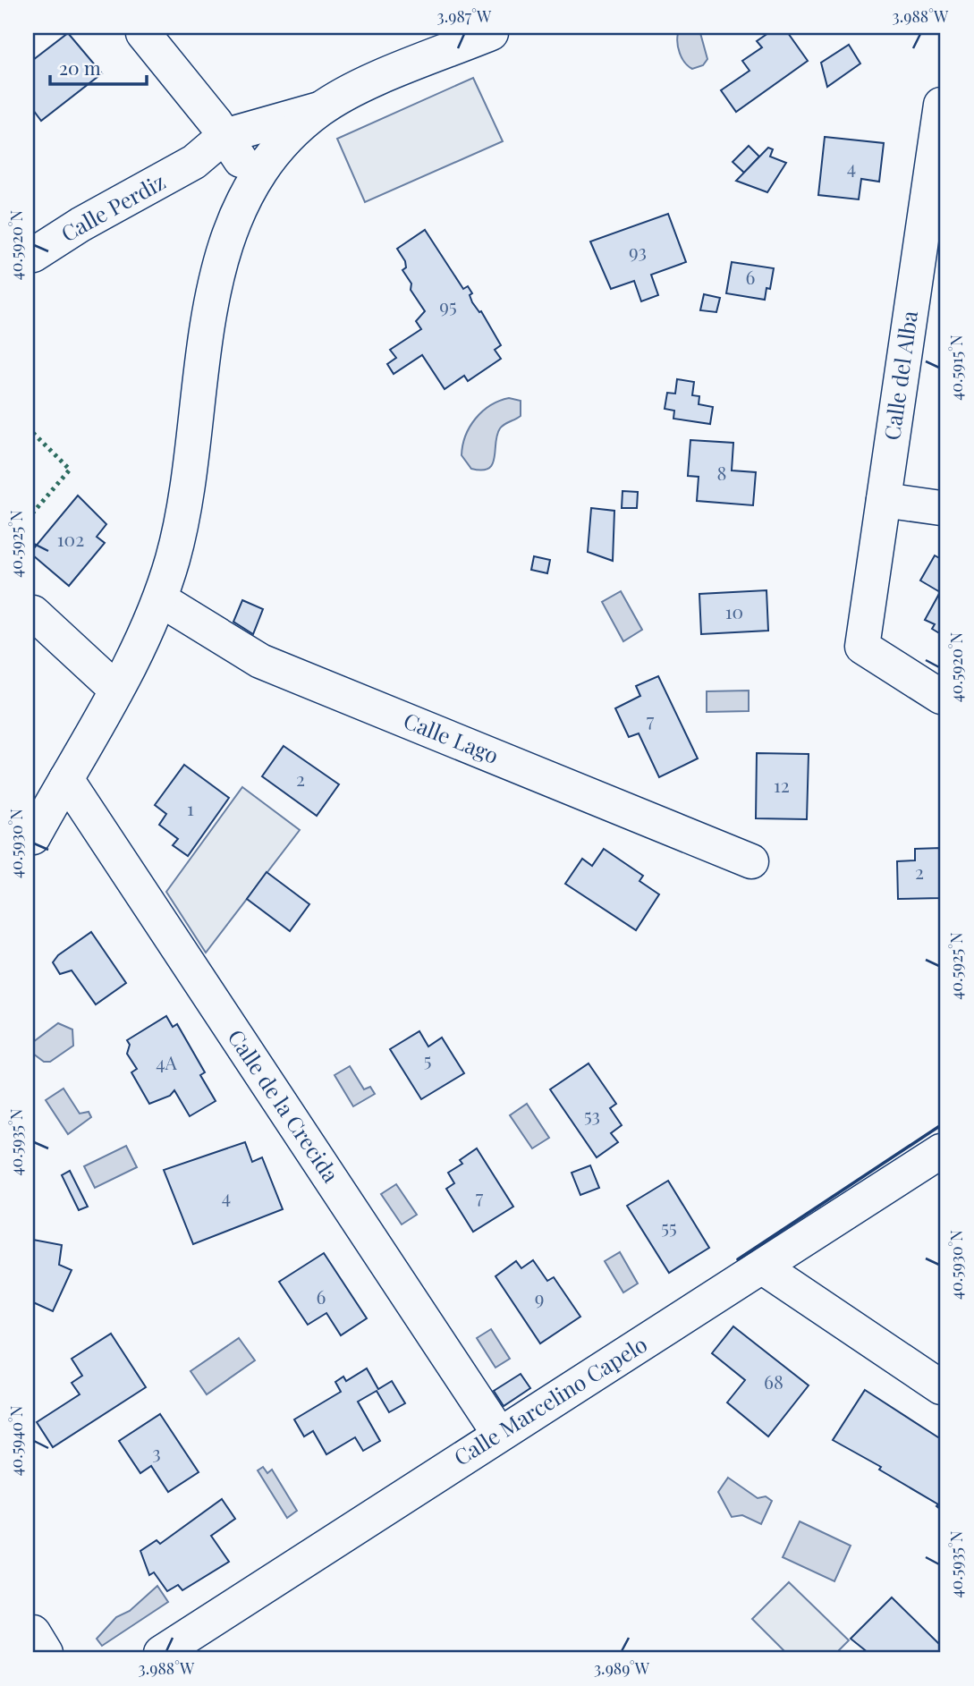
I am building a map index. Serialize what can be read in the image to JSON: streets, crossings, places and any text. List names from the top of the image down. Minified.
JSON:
{"streets":{"street":["Calle Perdiz","Calle del Alba","Calle Lago","Calle de la Crecida","Calle Marcelino Capelo"]},"crossings":[["Calle de la Crecida","Calle Marcelino Capelo"]],"house_numbers":["4","93","6","95","8","102","10","7","2","12","1","2","5","4A","53","4","7","55","6","9","68","3"],"scale_bar":"20 m","coordinates":["3.987°W","3.988°W","40.5920°N","40.5915°N","40.5925°N","40.5930°N","40.5935°N","40.5940°N","3.989°W"]}
